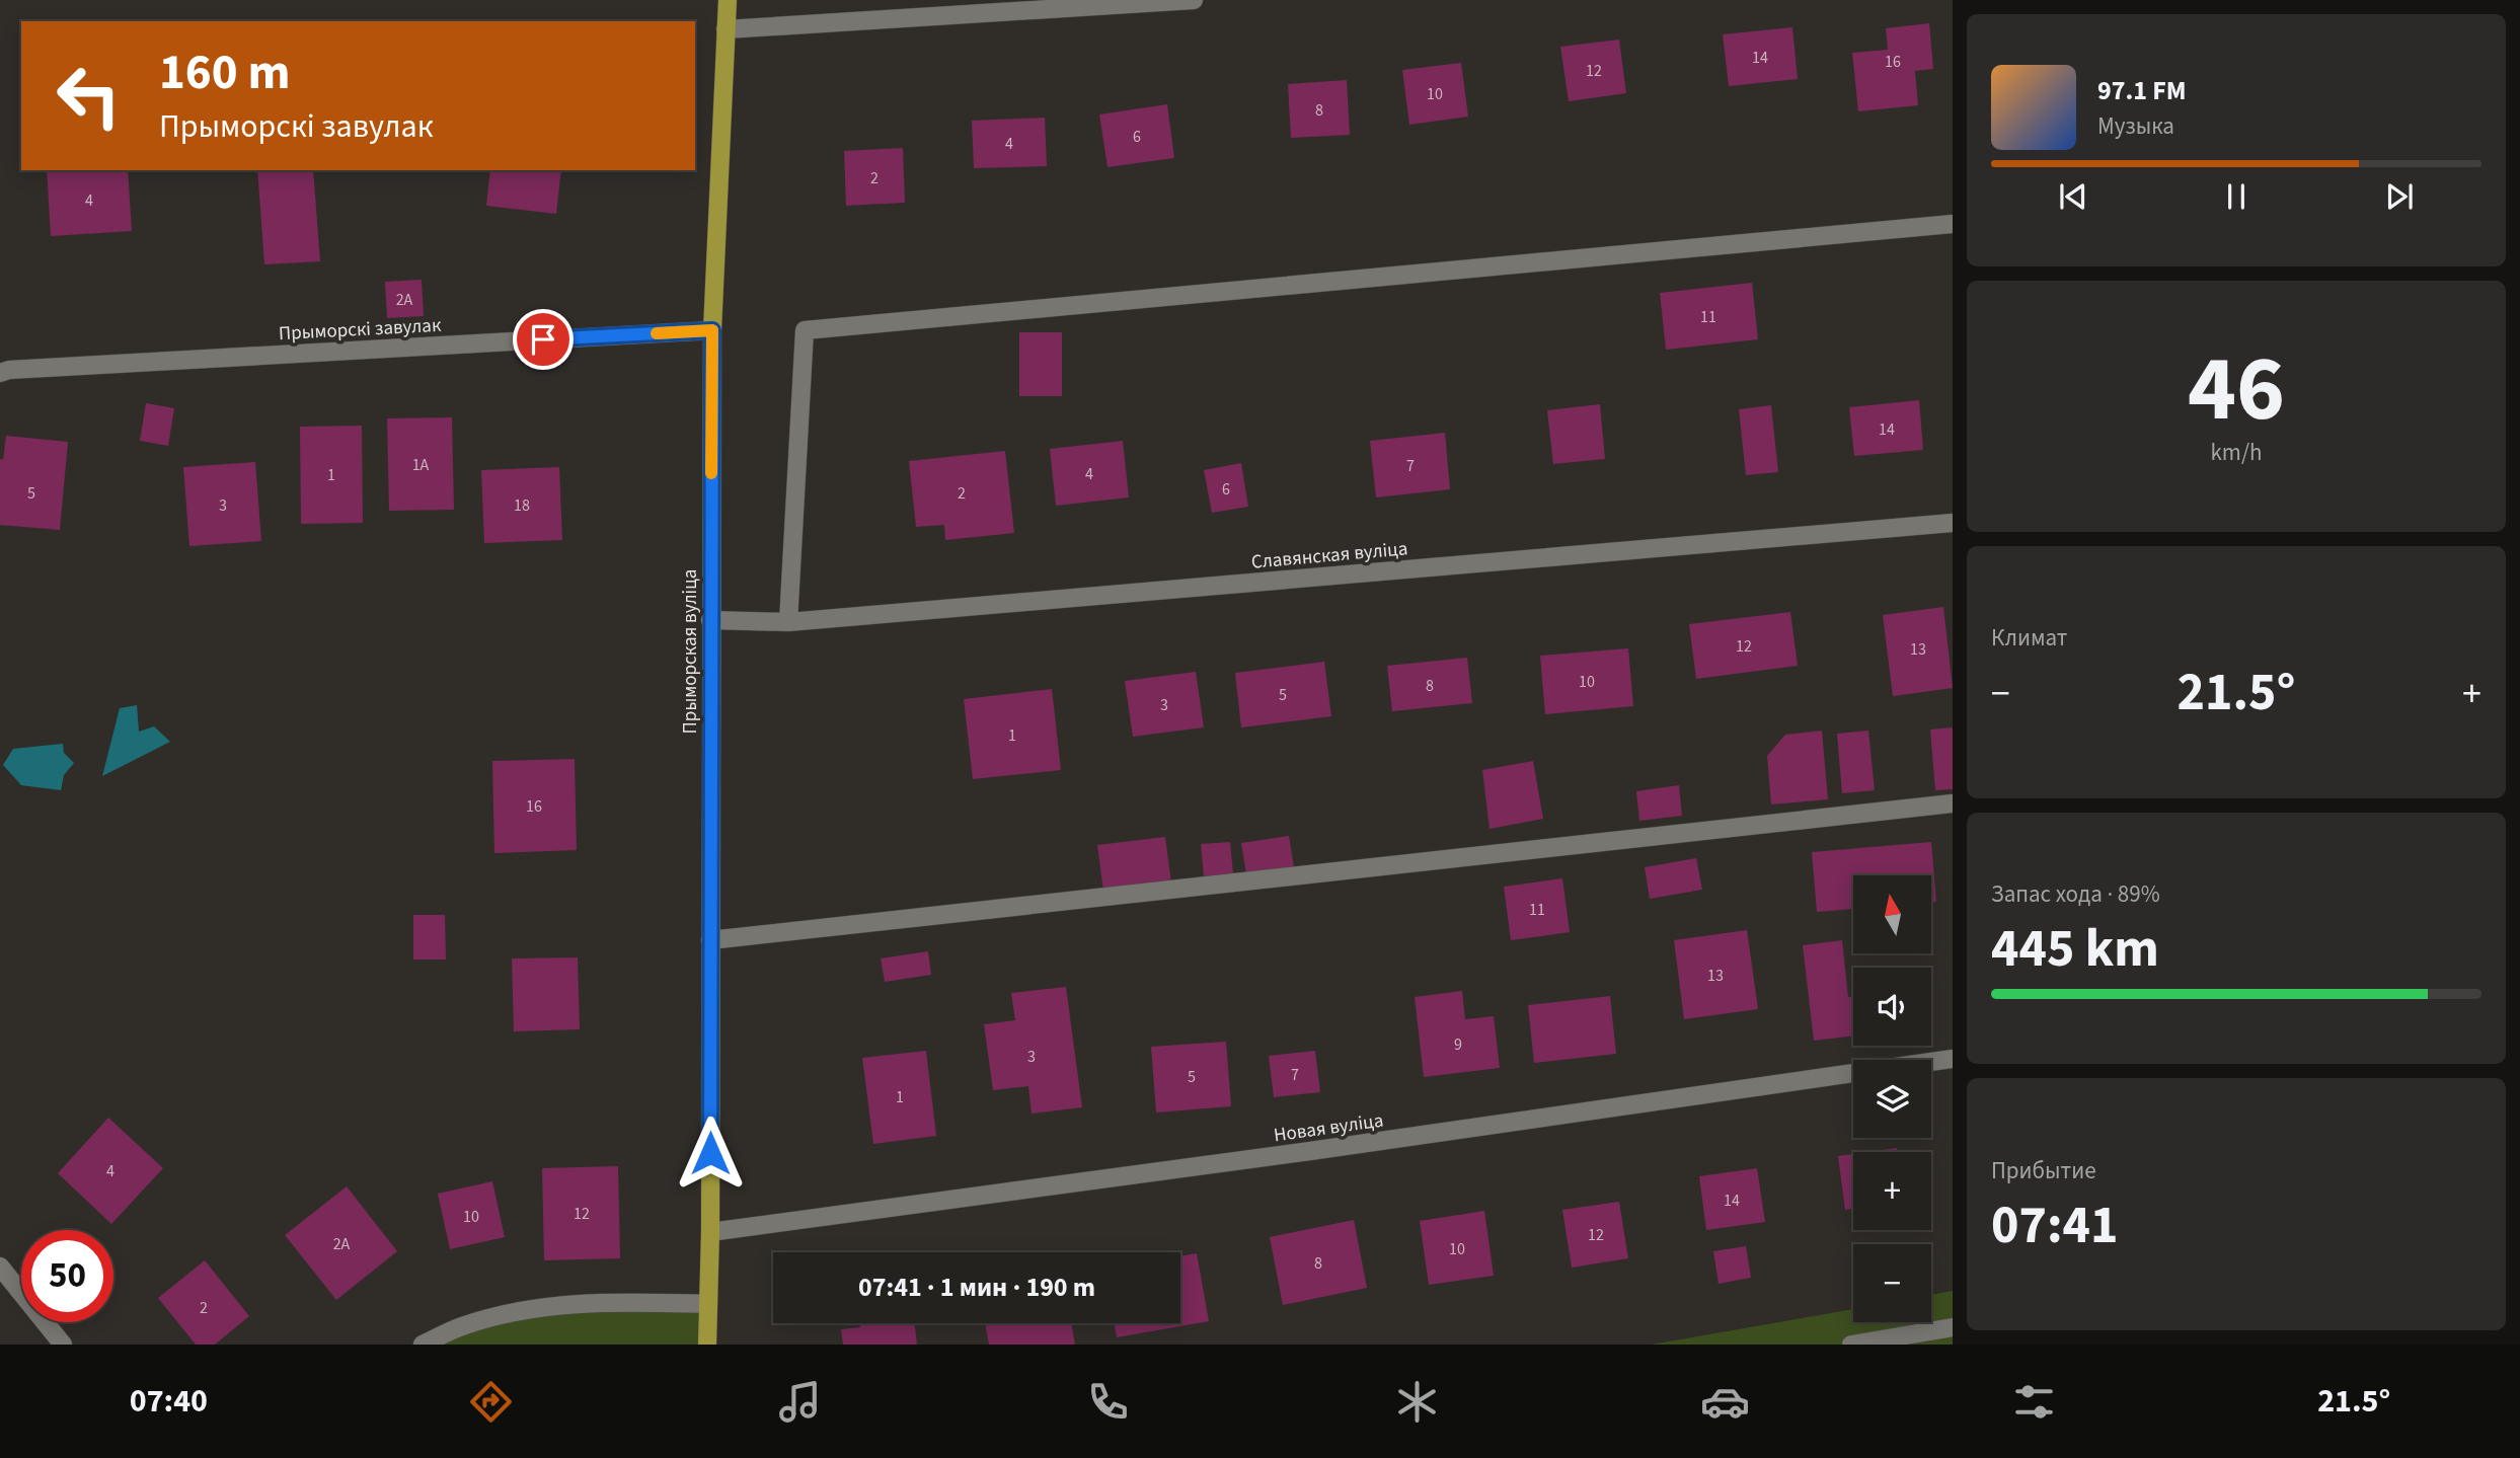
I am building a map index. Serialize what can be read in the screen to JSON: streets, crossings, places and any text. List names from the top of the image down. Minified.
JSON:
{"streets":{"main road":["Прыморская вуліца"],"street":["Прыморскі завулак","Славянская вуліца","Новая вуліца"]},"crossings":[["Прыморскі завулак","Прыморская вуліца"],["Славянская вуліца","Прыморская вуліца"],["Прыморская вуліца","Новая вуліца"]],"house_numbers":["14","16","12","10","8","6","4","2","4","2А","11","14","1А","7","4","1","6","5","2","3","18","12","13","10","8","5","3","1","16","11","13","9","3","7","5","1","4","14","12","10","12","2А","10","8","2"],"north":"top","page":{"turn":["160 m","Прыморскі завулак"],"song":["97.1 FM","Музыка"],"tile":[["46","km/h"],"Климат",["Запас хода · 89%","445 km"],["Прибытие","07:41"]],"heat":["−","21.5°","+"],"map_buttons":["+","−"],"limit":"50","trip":"07:41 · 1 мин · 190 m","tabs":["07:40","21.5°"]}}
